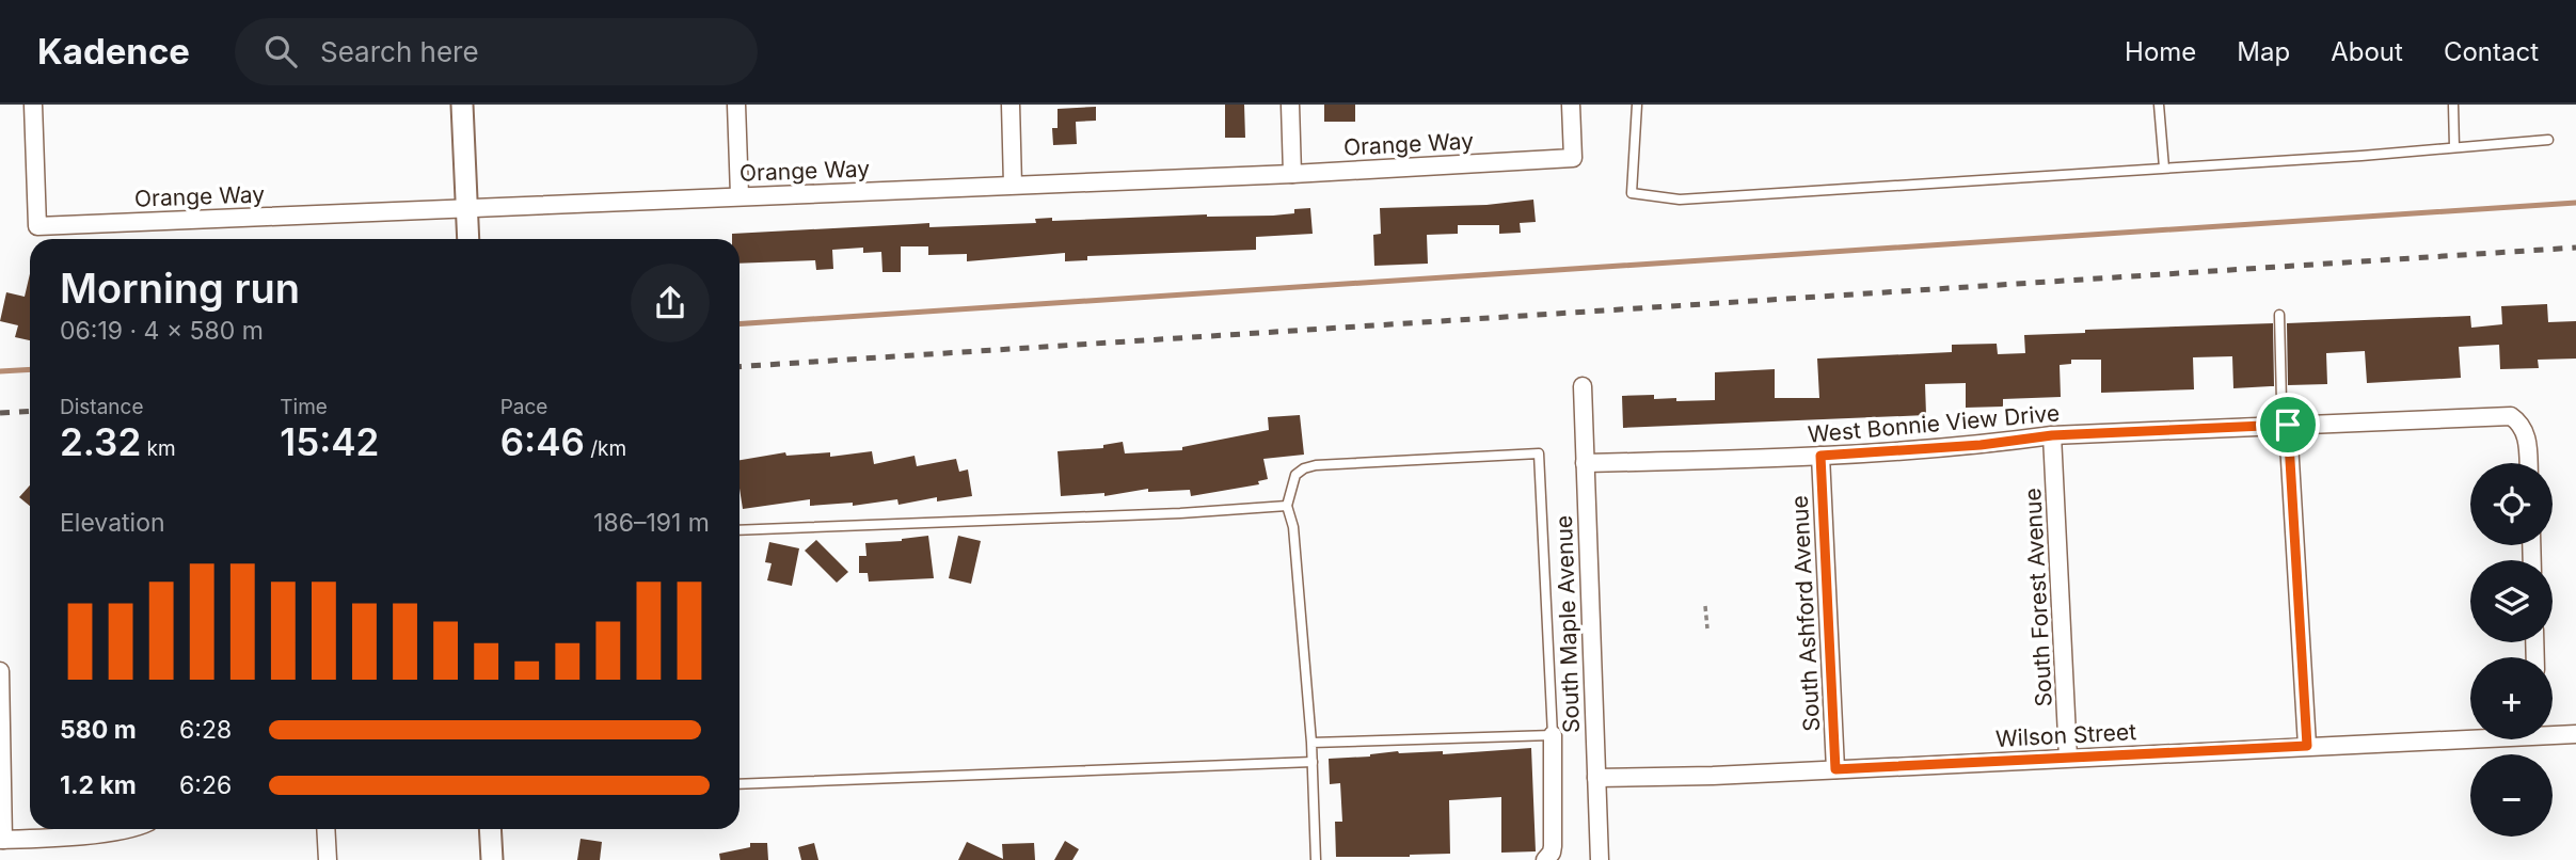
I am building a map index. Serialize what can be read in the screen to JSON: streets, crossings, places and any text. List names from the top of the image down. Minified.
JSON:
{"streets":{"street":["Orange Way","West Bonnie View Drive","South Forest Avenue","South Ashford Avenue","South Maple Avenue","Wilson Street"]},"crossings":[["West Bonnie View Drive","South Forest Avenue"],["West Bonnie View Drive","South Ashford Avenue"],["West Bonnie View Drive","South Maple Avenue"],["South Forest Avenue","Wilson Street"],["South Ashford Avenue","Wilson Street"],["South Maple Avenue","Wilson Street"]],"page":{"header":"Kadence","search":"Search here","nav":["Home","Map","About","Contact"],"heading":["Morning run","06:19 · 4 × 580 m"],"stats":[["Distance","2.32 km"],["Time","15:42"],["Pace","6:46 /km"]],"map_buttons":["+","−"],"chart":["Elevation","186–191 m"],"list":[{"name":"580 m","note":"6:28"},{"name":"1.2 km","note":"6:26"}]}}
